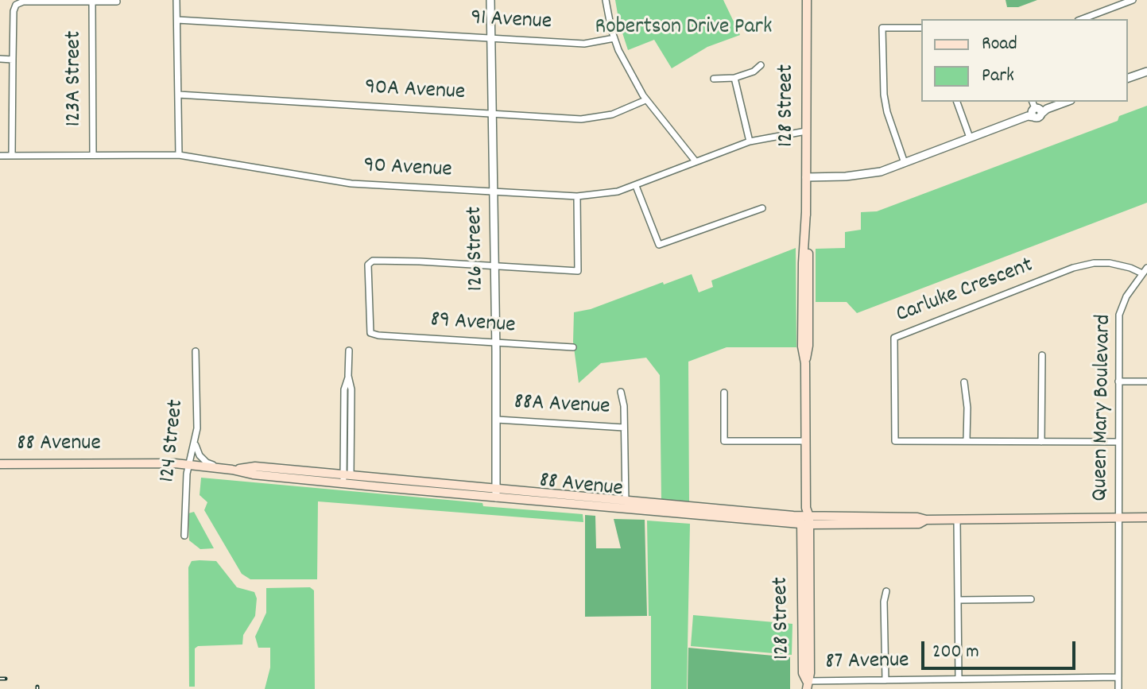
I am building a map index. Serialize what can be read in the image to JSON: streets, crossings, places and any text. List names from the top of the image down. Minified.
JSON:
{"streets":{"main road":["128 Street","88 Avenue"],"street":["91 Avenue","123A Street","90A Avenue","90 Avenue","126 Street","Carluke Crescent","89 Avenue","88A Avenue","Queen Mary Boulevard","124 Street","87 Avenue"]},"crossings":[["91 Avenue","126 Street"],["123A Street","90 Avenue"],["90A Avenue","126 Street"],["128 Street","90 Avenue"],["128 Street","88 Avenue"],["128 Street","87 Avenue"],["90 Avenue","126 Street"],["126 Street","89 Avenue"],["126 Street","88A Avenue"],["126 Street","88 Avenue"],["Carluke Crescent","Queen Mary Boulevard"],["Queen Mary Boulevard","88 Avenue"],["Queen Mary Boulevard","87 Avenue"],["124 Street","88 Avenue"]],"parks":["Robertson Drive Park"],"legend":["Road","Park"],"scale_bar":"200 m"}
